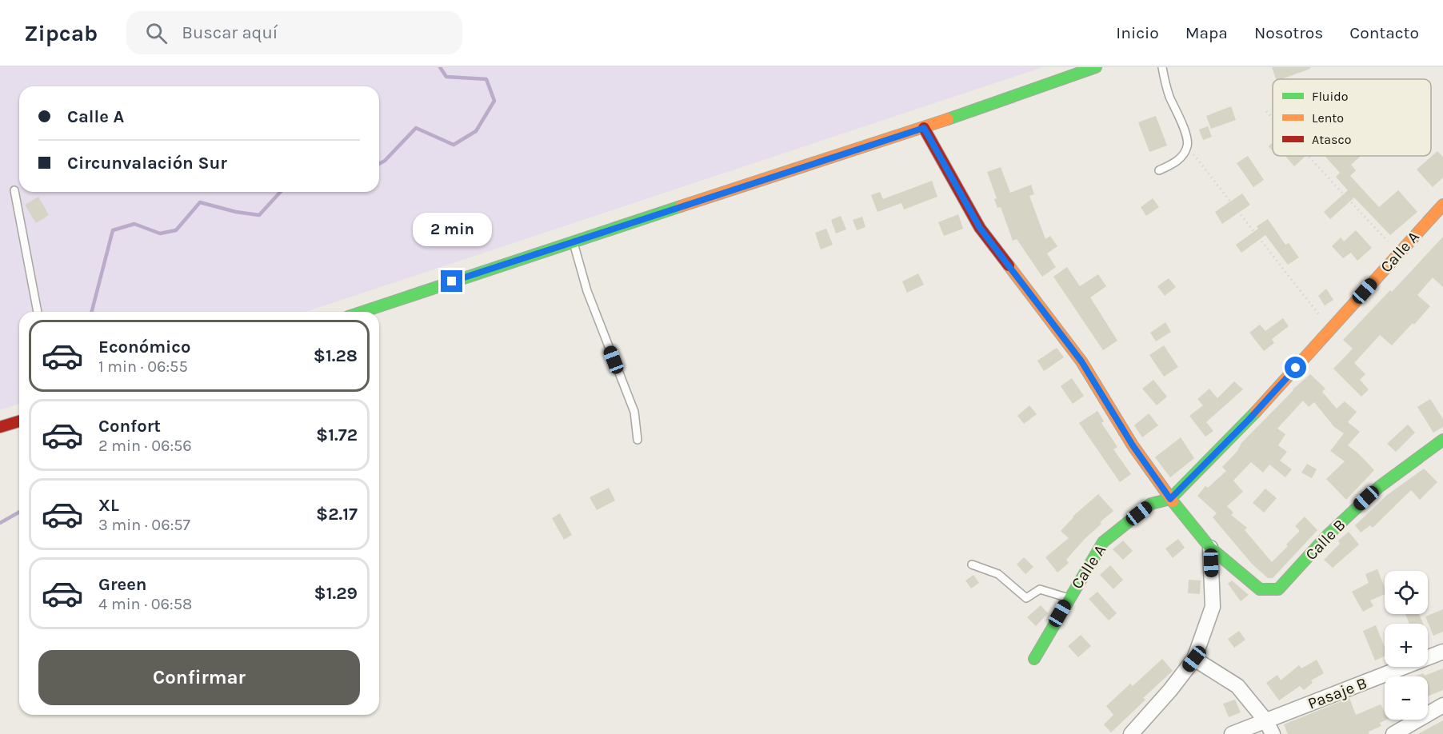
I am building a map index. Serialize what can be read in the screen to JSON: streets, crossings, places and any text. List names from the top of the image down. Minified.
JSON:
{"streets":{"street":["Calle A","Calle B","Pasaje B"]},"legend":["Fluido","Lento","Atasco"],"page":{"header":"Zipcab","search":"Buscar aquí","nav":["Inicio","Mapa","Nosotros","Contacto"],"banner":["Calle A","Circunvalación Sur"],"bubble":"2 min","list":[{"name":"Económico","note":"1 min · 06:55","value":"$1.28"},{"name":"Confort","note":"2 min · 06:56","value":"$1.72"},{"name":"XL","note":"3 min · 06:57","value":"$2.17"},{"name":"Green","note":"4 min · 06:58","value":"$1.29"}],"map_buttons":["+","−"],"buttons":"Confirmar"}}
